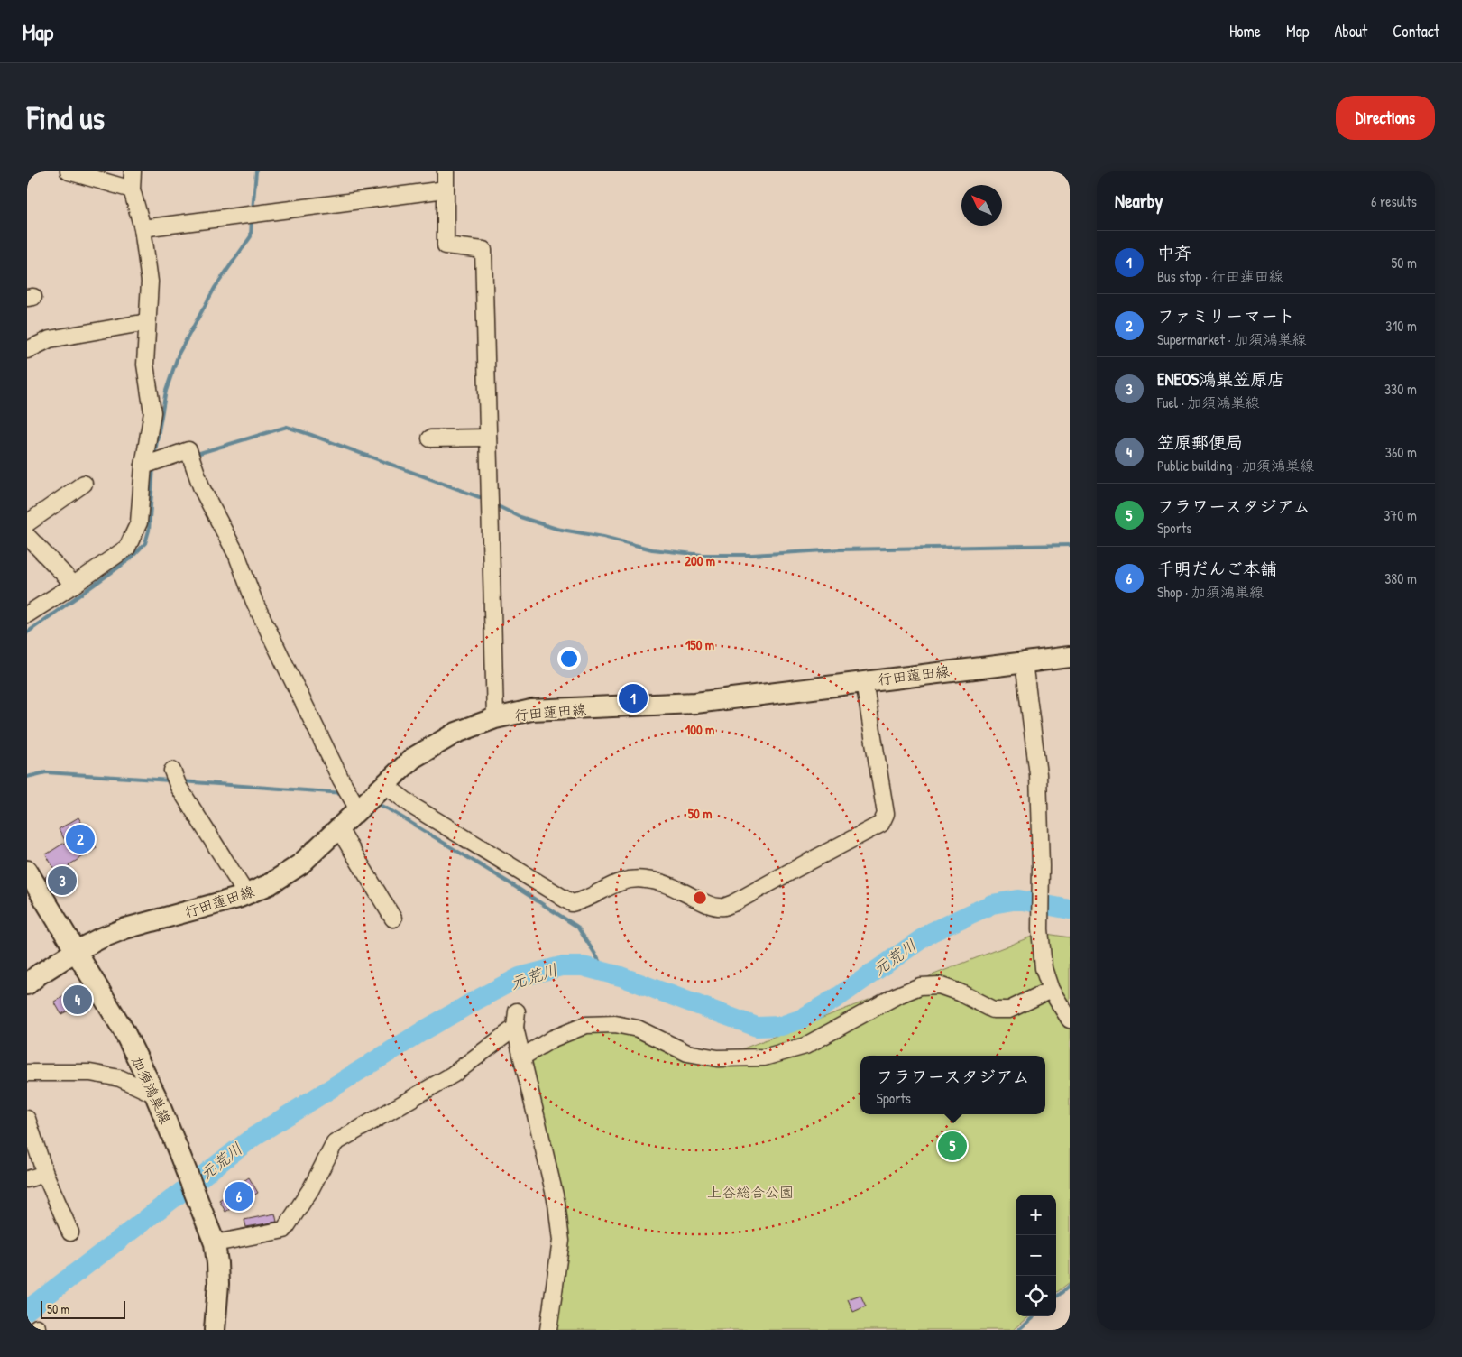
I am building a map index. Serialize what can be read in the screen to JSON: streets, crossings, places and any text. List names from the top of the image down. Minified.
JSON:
{"streets":{"main road":["行田蓮田線","加須鴻巣線"]},"crossings":[["行田蓮田線","加須鴻巣線"]],"water":["元荒川"],"parks":["上谷総合公園"],"scale_bar":"50 m","north":"top left","page":{"header":"Map","nav":["Home","Map","About","Contact"],"buttons":"Directions","title":"Find us","heading":["Nearby","6 results"],"list":[{"mark":"1","name":"中斉","note":"Bus stop · 行田蓮田線","value":"50 m"},{"mark":"2","name":"ファミリーマート","note":"Supermarket · 加須鴻巣線","value":"310 m"},{"mark":"3","name":"ENEOS鴻巣笠原店","note":"Fuel · 加須鴻巣線","value":"330 m"},{"mark":"4","name":"笠原郵便局","note":"Public building · 加須鴻巣線","value":"360 m"},{"mark":"5","name":"フラワースタジアム","note":"Sports","value":"370 m"},{"mark":"6","name":"千明だんご本舗","note":"Shop · 加須鴻巣線","value":"380 m"}],"pins":["1","2","3","4","5","6"],"popup":["フラワースタジアム","Sports"],"map_buttons":["+","−"],"scale":"50 m"},"rings":["200 m","150 m","100 m","50 m"]}
